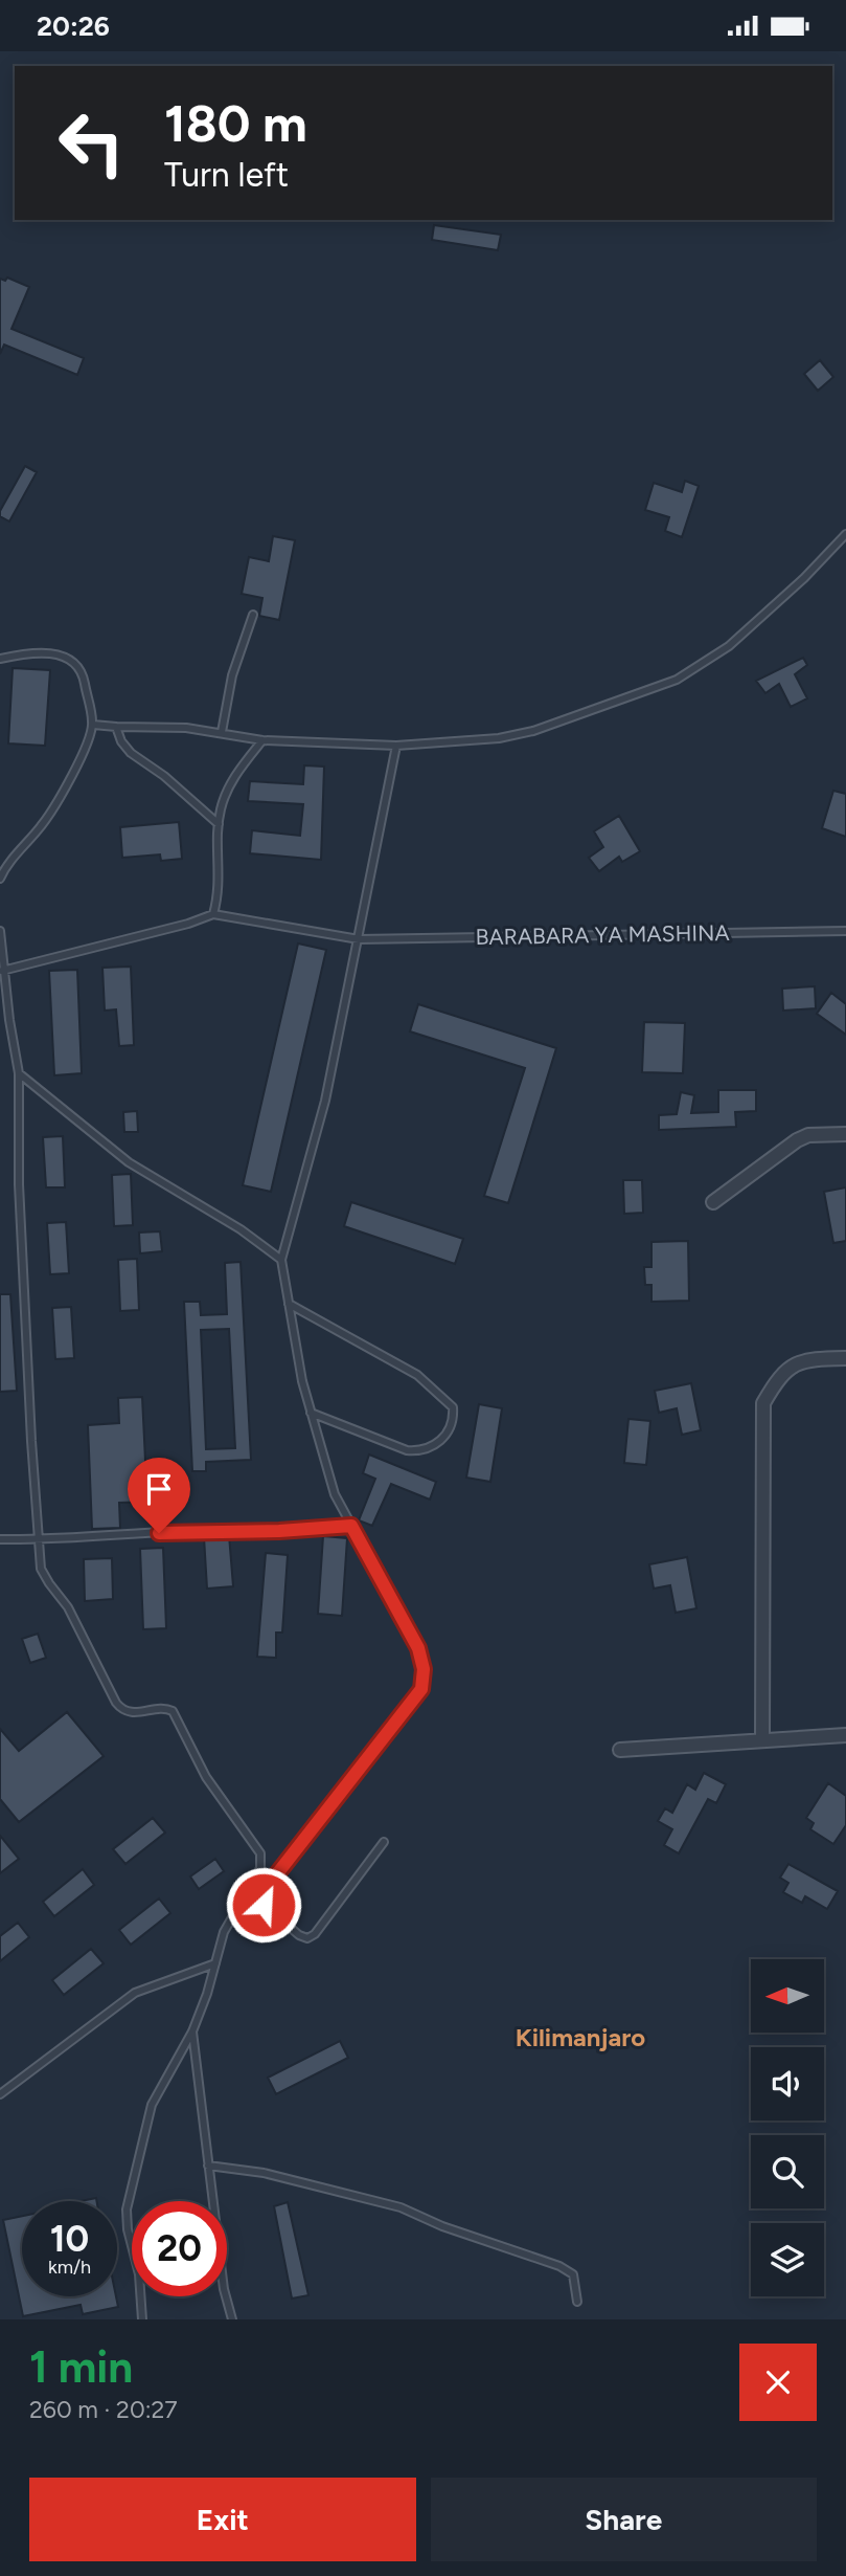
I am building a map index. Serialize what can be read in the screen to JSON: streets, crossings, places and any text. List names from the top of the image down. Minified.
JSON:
{"streets":{"lane":["BARABARA YA MASHINA"]},"districts":["Kilimanjaro"],"north":"left","page":{"status":"20:26","turn":["180 m","Turn left"],"speed":"10 km/h","limit":"20","heading":["1 min","260 m · 20:27"],"buttons":["Exit","Share"]}}
